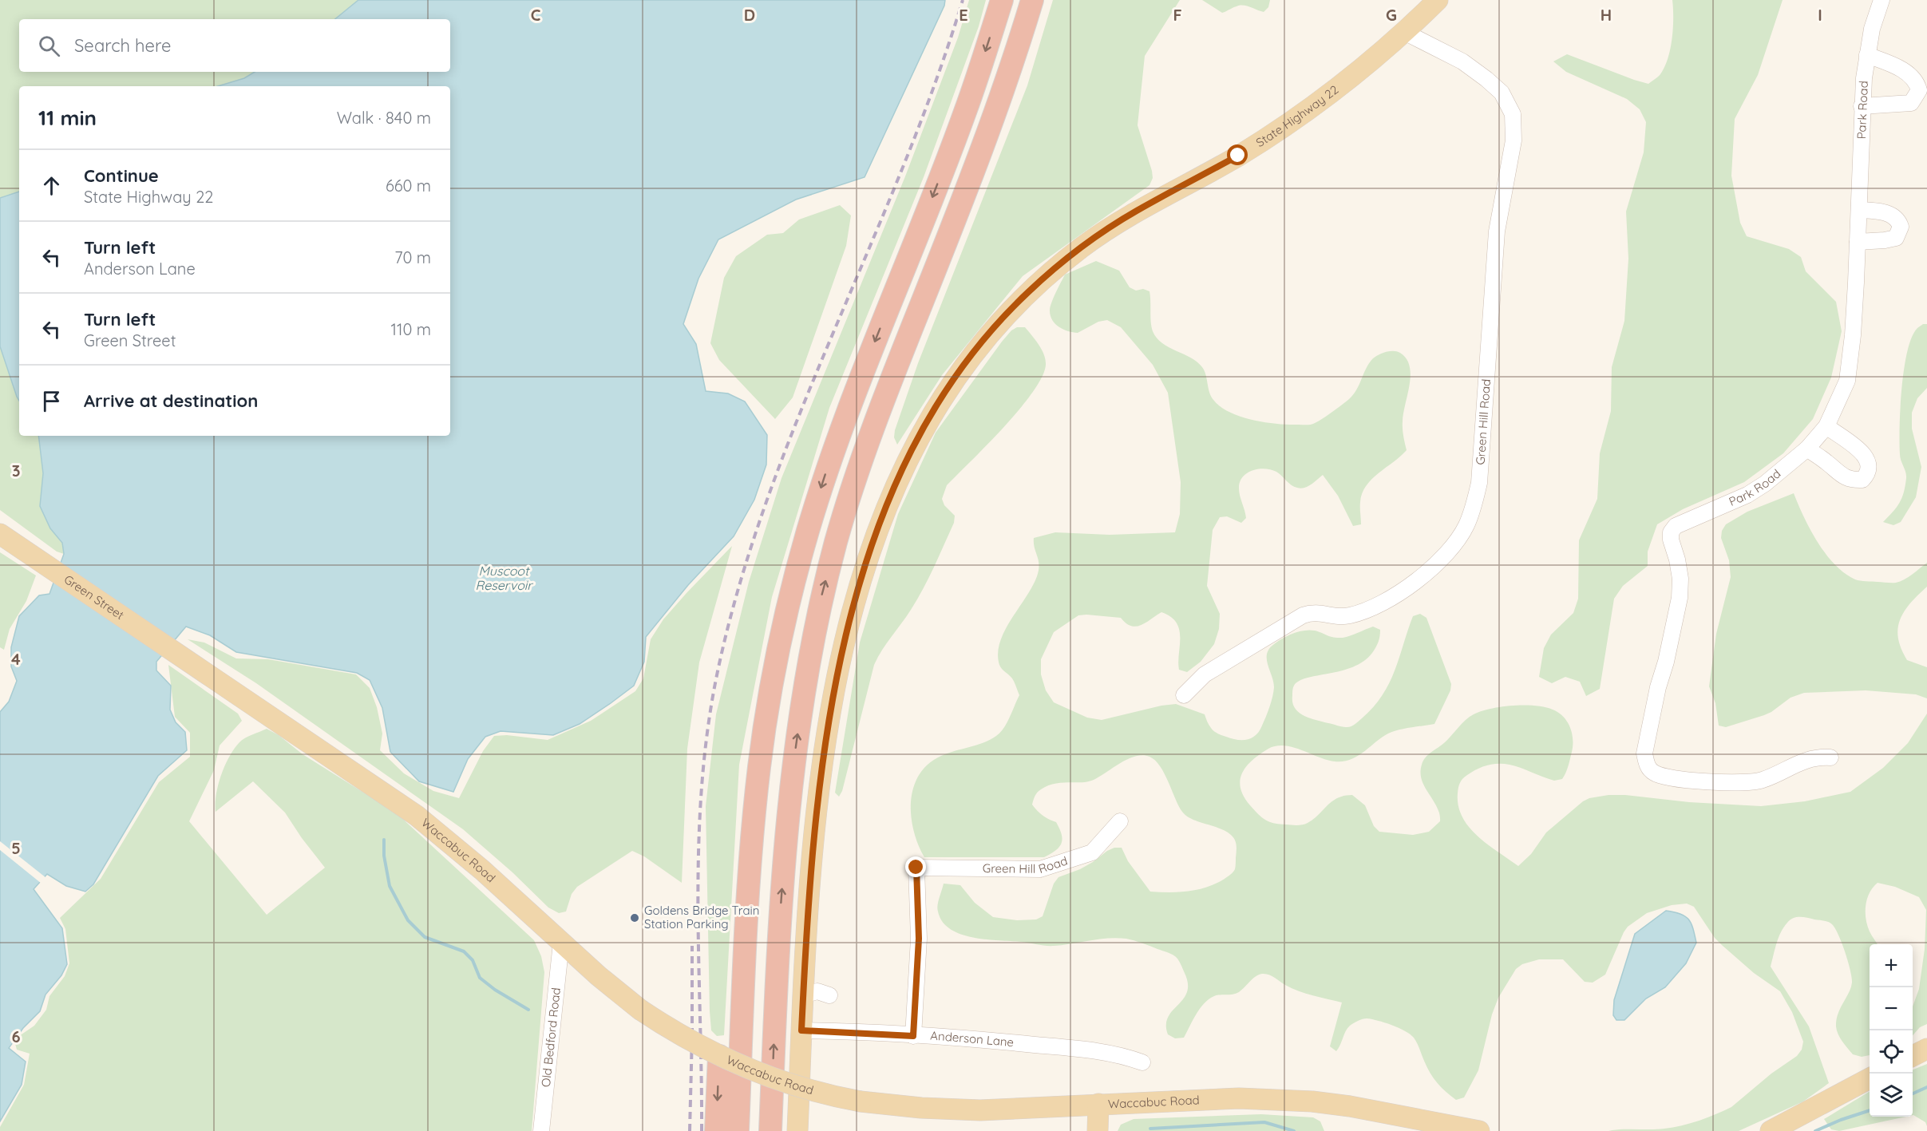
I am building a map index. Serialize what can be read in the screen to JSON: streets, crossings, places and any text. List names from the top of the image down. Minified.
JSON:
{"streets":{"main road":["State Highway 22","Green Street","Waccabuc Road"],"street":["Park Road","Green Hill Road","Old Bedford Road","Anderson Lane"]},"crossings":[["State Highway 22","Green Hill Road"],["State Highway 22","Anderson Lane"],["Green Hill Road","Anderson Lane"],["Green Street","Waccabuc Road"],["Waccabuc Road","Old Bedford Road"]],"water":["Muscoot Reservoir"],"places":["Goldens Bridge Train Station Parking"],"page":{"search":"Search here","heading":["11 min","Walk · 840 m"],"list":[["Continue","State Highway 22","660 m"],["Turn left","Anderson Lane","70 m"],["Turn left","Green Street","110 m"],"Arrive at destination"],"map_buttons":["+","−"]},"grid":{"columns":["C","D","E","F","G","H","I"],"rows":["3","4","5","6"]}}
